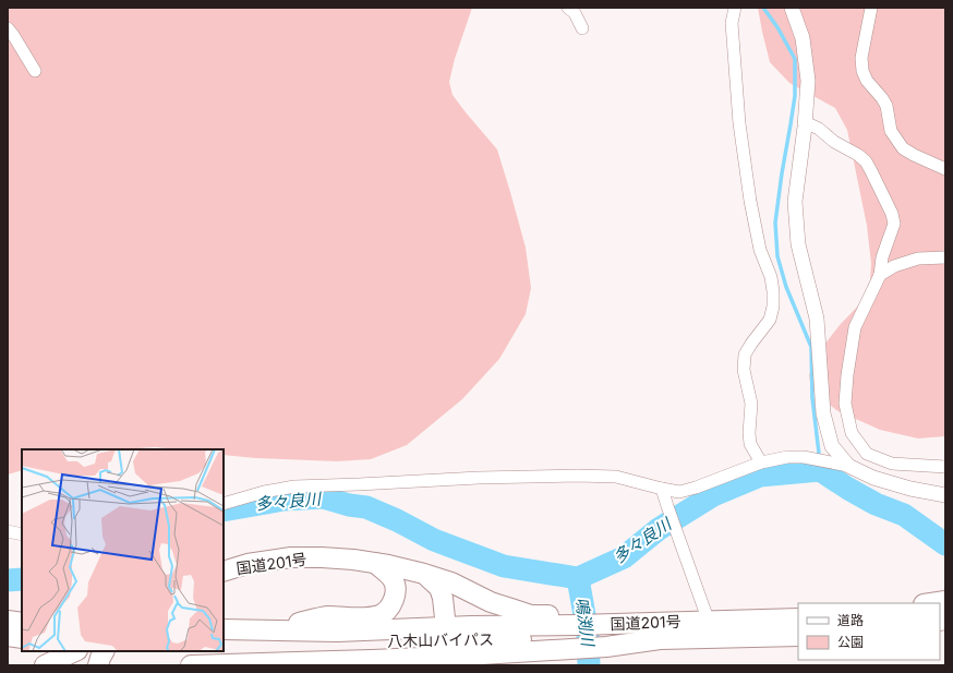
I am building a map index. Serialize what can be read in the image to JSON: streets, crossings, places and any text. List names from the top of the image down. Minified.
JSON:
{"streets":{"highway":["国道201号","八木山バイパス"]},"crossings":[["国道201号","八木山バイパス"]],"water":["多々良川","鳴渕川"],"legend":["道路","公園"]}
